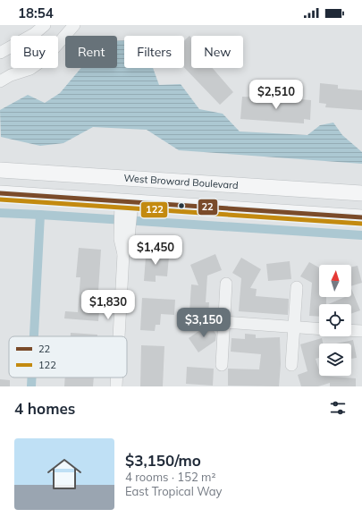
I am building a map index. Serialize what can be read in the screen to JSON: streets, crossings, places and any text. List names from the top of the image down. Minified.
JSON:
{"streets":{"main road":["West Broward Boulevard"]},"lines":["transit line 22","transit line 122"],"legend":["22","122"],"north":"top","page":{"status":"18:54","chip":["Buy","Rent","Filters","New"],"price":["$2,510","$1,450","$1,830","$3,150"],"heading":"4 homes","list":[{"name":"$3,150/mo","note":"4 rooms · 152 m² · East Tropical Way"}]}}
